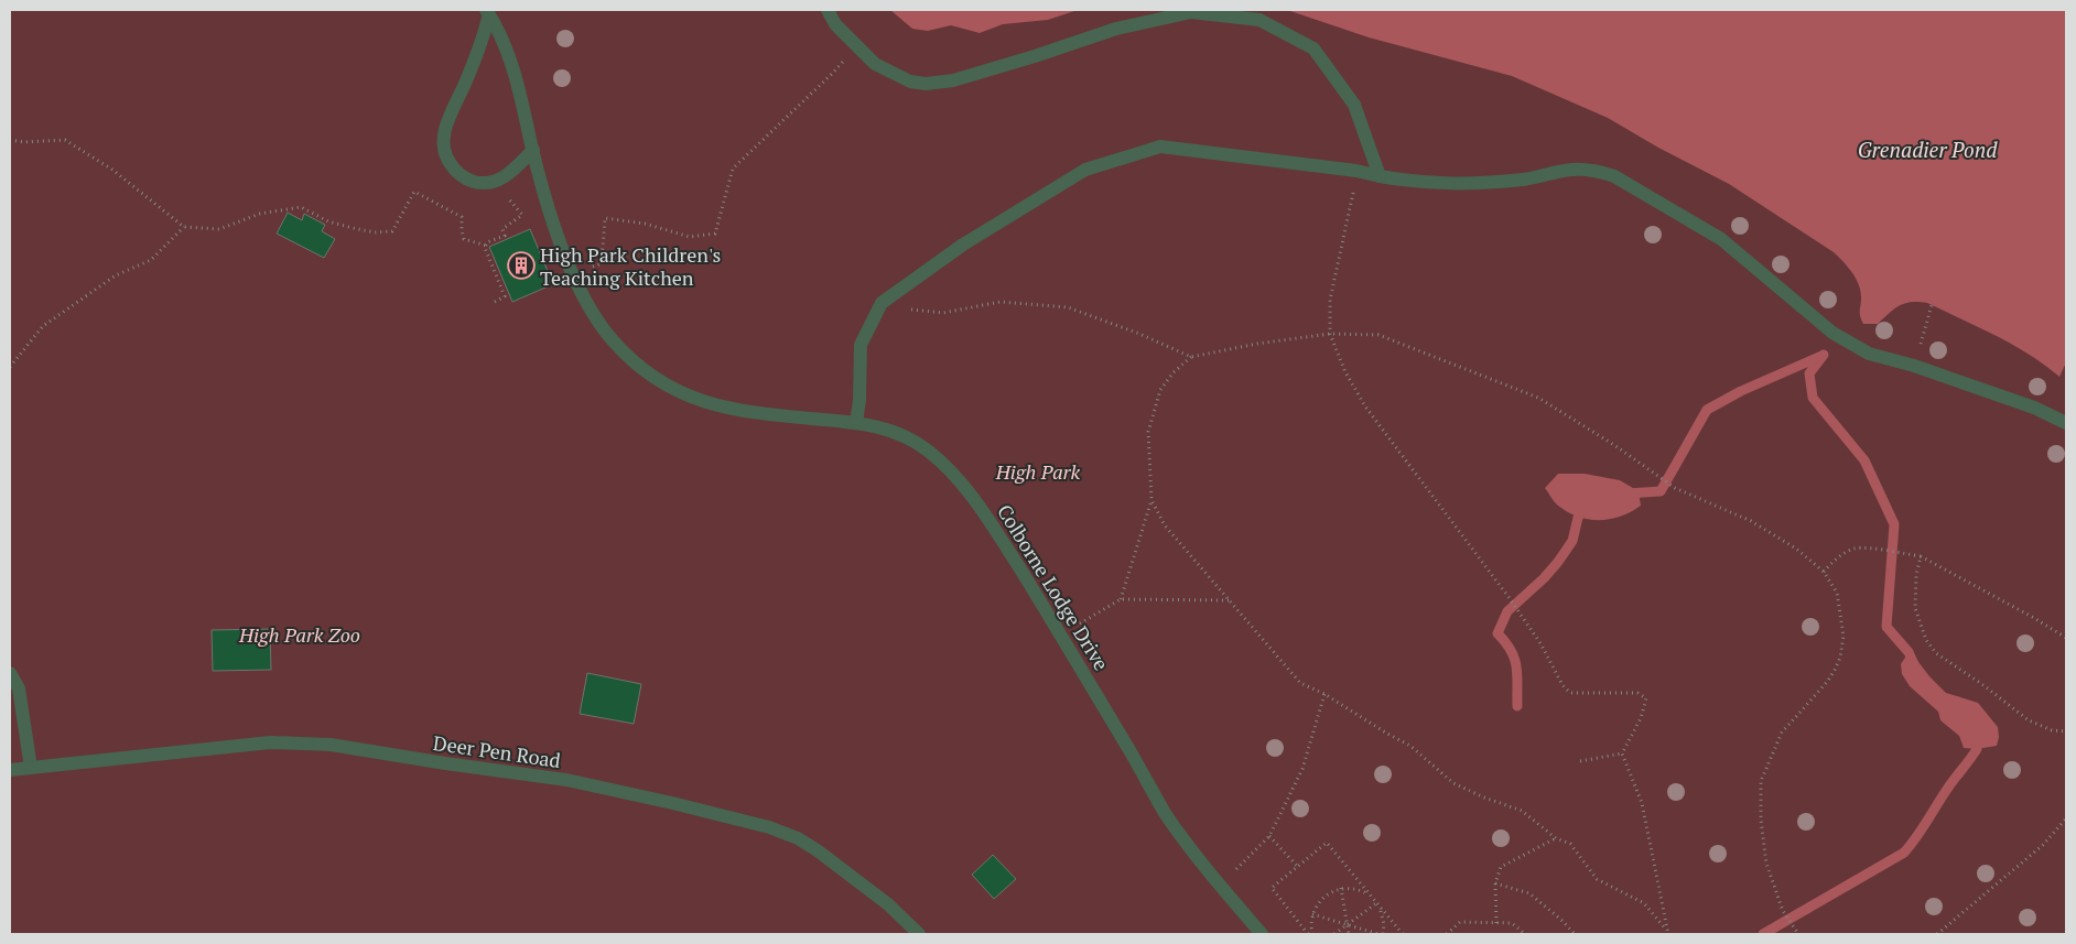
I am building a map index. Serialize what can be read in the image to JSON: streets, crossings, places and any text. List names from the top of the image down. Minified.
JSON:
{"streets":{"street":["Colborne Lodge Drive","Deer Pen Road"]},"water":["Grenadier Pond"],"parks":["High Park","High Park Zoo"],"places":{"building":["High Park Children's Teaching Kitchen"]}}
